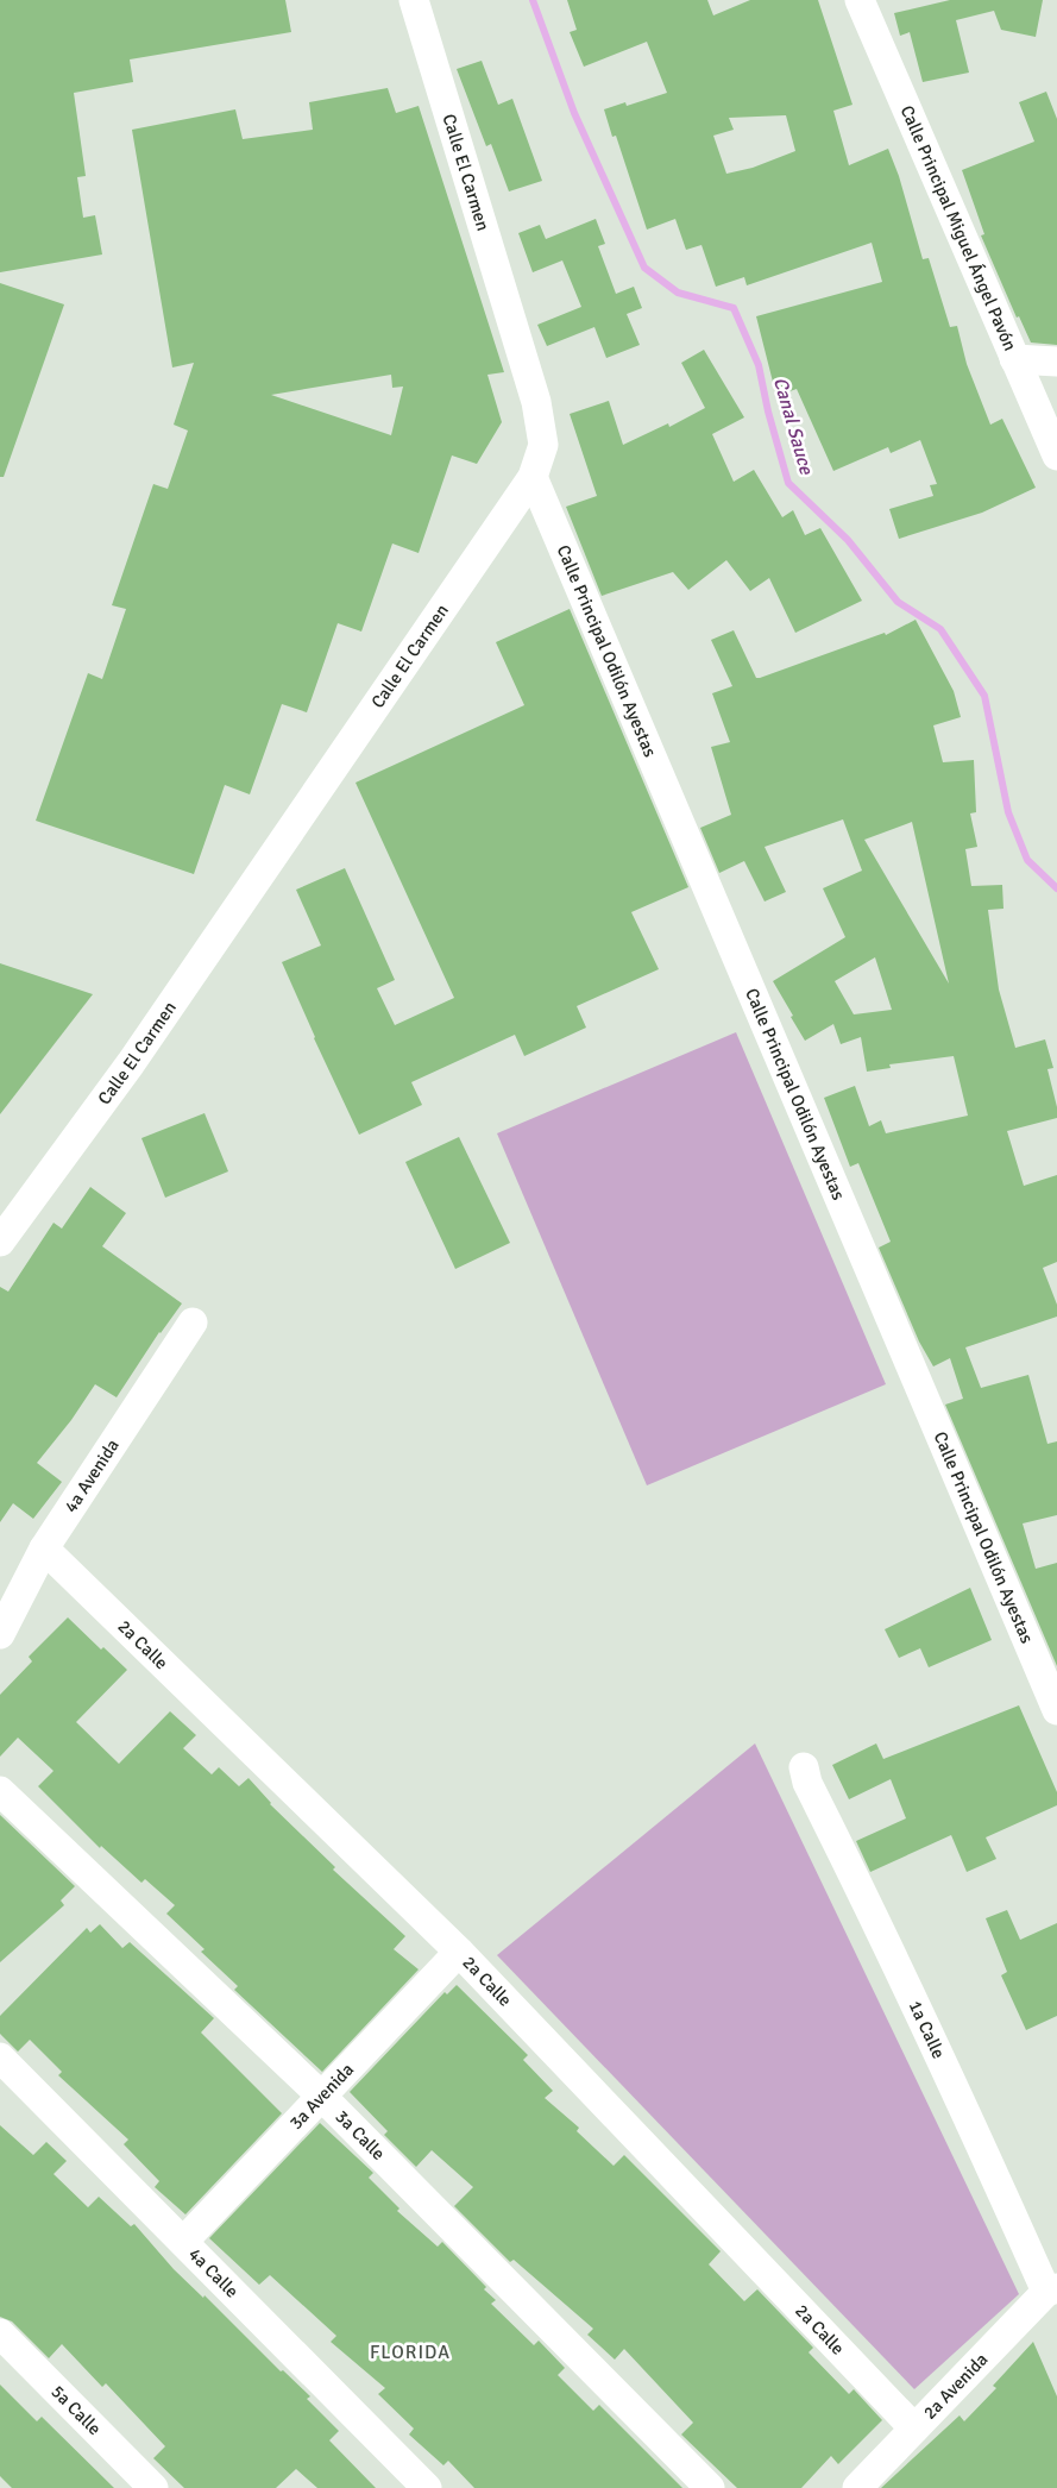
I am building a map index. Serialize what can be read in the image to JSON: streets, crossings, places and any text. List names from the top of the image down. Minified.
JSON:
{"streets":{"street":["Calle El Carmen","Calle Principal Miguel Ángel Pavón","Calle Principal Odilón Ayestas","4a Avenida","2a Calle","1a Calle","3a Avenida","3a Calle","4a Calle","2a Avenida","5a Calle"]},"crossings":[["Calle El Carmen","Calle Principal Odilón Ayestas"],["4a Avenida","2a Calle"],["2a Calle","3a Avenida"],["2a Calle","2a Avenida"],["1a Calle","2a Avenida"],["3a Avenida","3a Calle"],["3a Avenida","4a Calle"]],"districts":["FLORIDA"],"water":["Canal Sauce"]}
